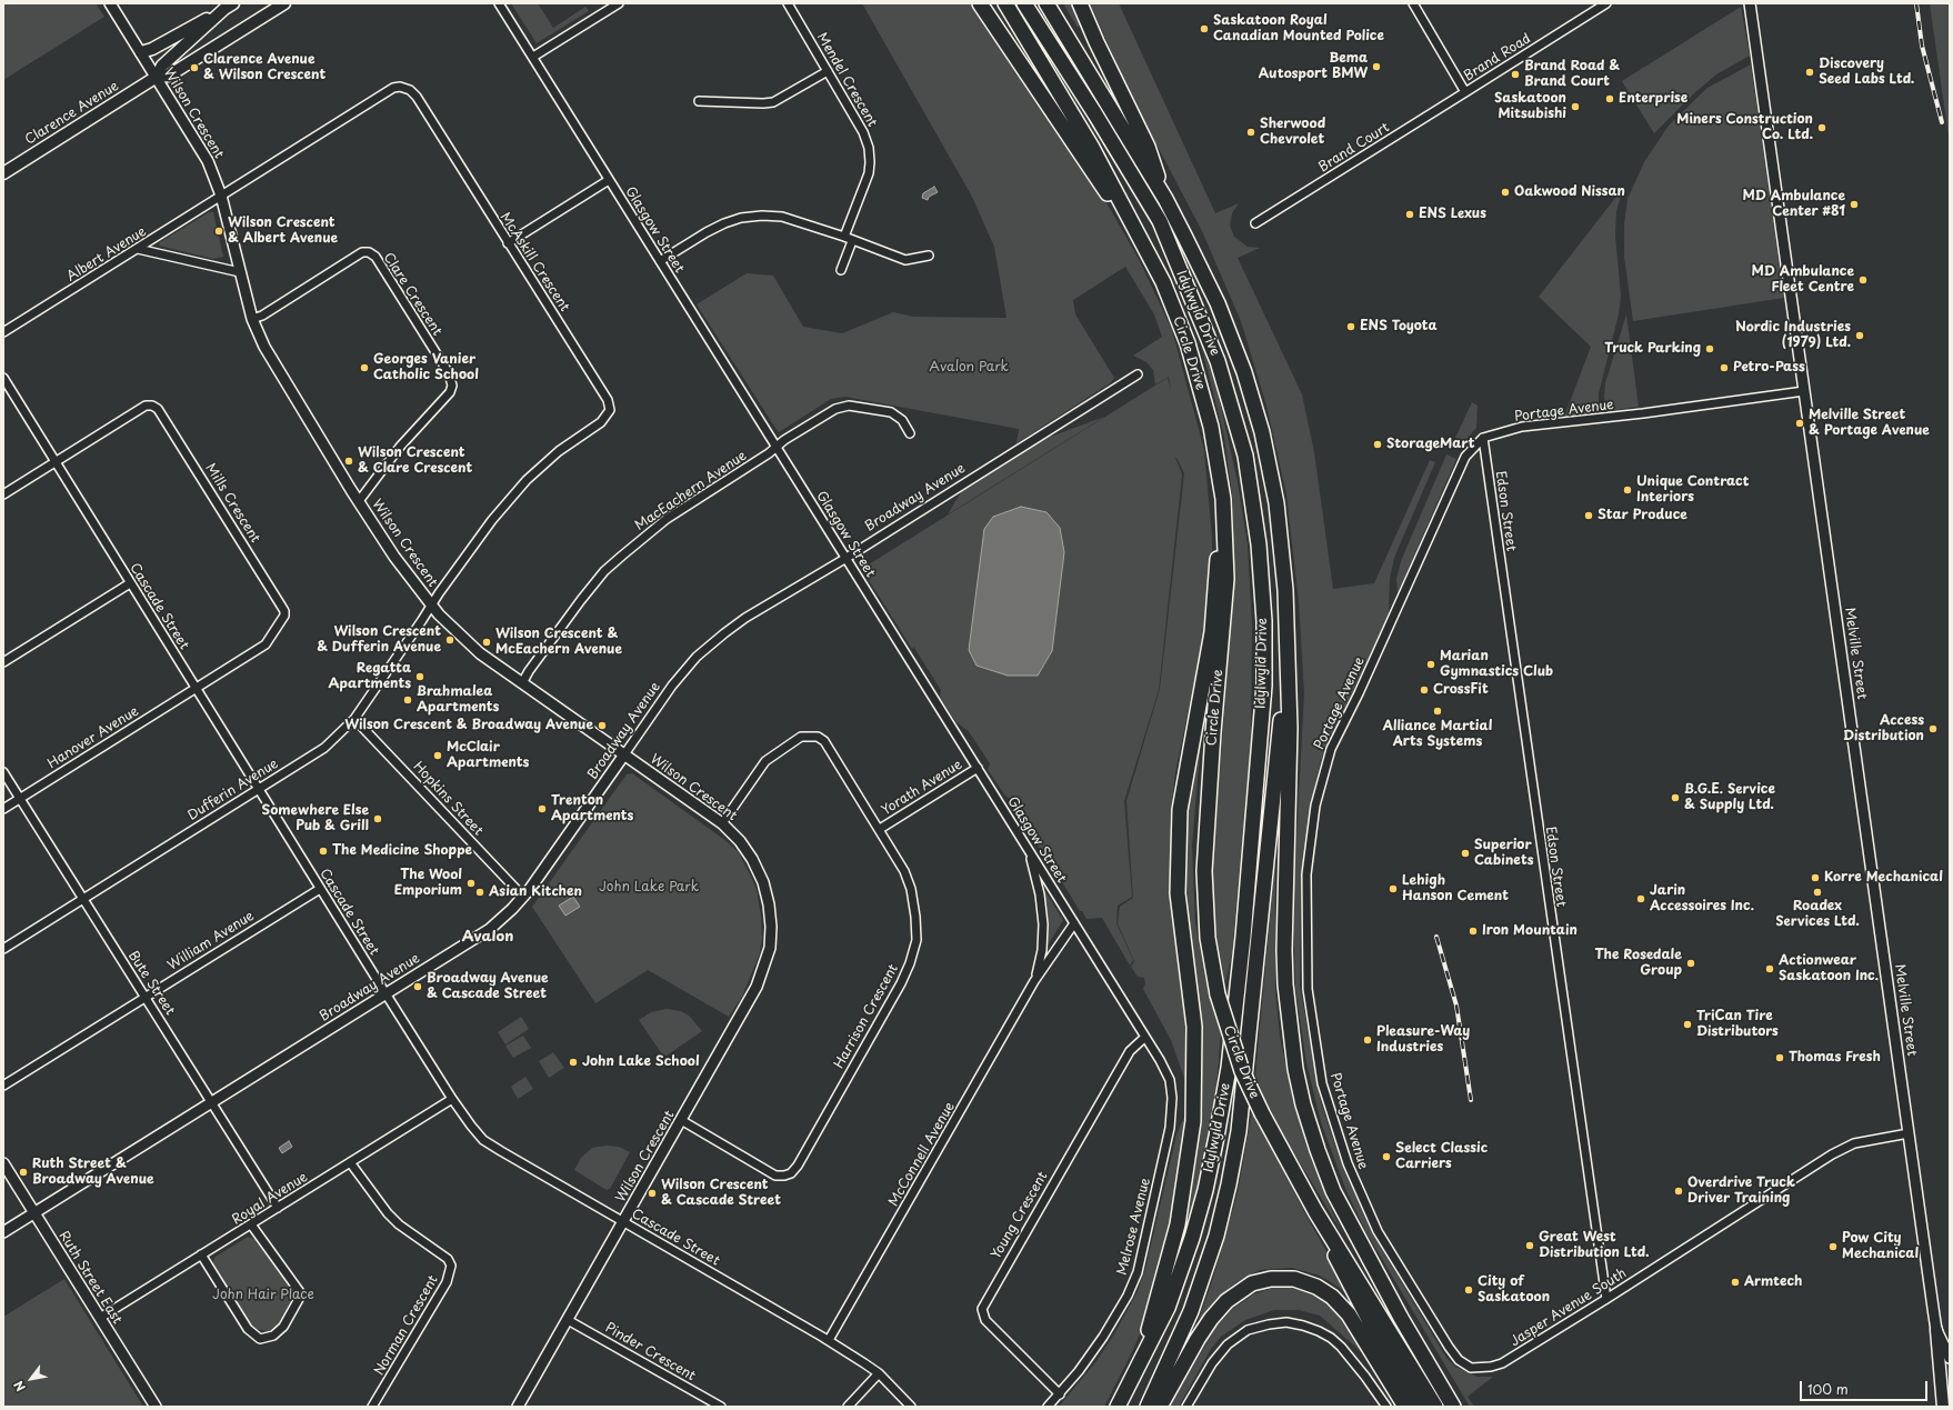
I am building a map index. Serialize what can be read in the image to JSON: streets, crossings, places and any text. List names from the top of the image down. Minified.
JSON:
{"streets":{"highway":["Idylwyld Drive","Circle Drive"],"main road":["Clarence Avenue"],"street":["Brand Road","Mendel Crescent","Wilson Crescent","Brand Court","Glasgow Street","Albert Avenue","McAskill Crescent","Clare Crescent","Portage Avenue","MacEachern Avenue","Broadway Avenue","Mills Crescent","Edson Street","Cascade Street","Melville Street","Hanover Avenue","Yorath Avenue","Dufferin Avenue","Hopkins Street","William Avenue","Bute Street","Harrison Crescent","McConnell Avenue","Royal Avenue","Young Crescent","Melrose Avenue","Ruth Street East","Jasper Avenue South","Norman Crescent","Pinder Crescent"]},"crossings":[["Brand Road","Brand Court"],["Clarence Avenue","Wilson Crescent"],["Wilson Crescent","Albert Avenue"],["Wilson Crescent","McAskill Crescent"],["Wilson Crescent","Clare Crescent"],["Wilson Crescent","MacEachern Avenue"],["Wilson Crescent","Broadway Avenue"],["Wilson Crescent","Cascade Street"],["Wilson Crescent","Dufferin Avenue"],["Wilson Crescent","Harrison Crescent"],["Wilson Crescent","Pinder Crescent"],["Glasgow Street","MacEachern Avenue"],["Glasgow Street","Broadway Avenue"],["Glasgow Street","Yorath Avenue"],["Glasgow Street","McConnell Avenue"],["Glasgow Street","Young Crescent"],["Glasgow Street","Melrose Avenue"],["Albert Avenue","McAskill Crescent"],["McAskill Crescent","Dufferin Avenue"],["Portage Avenue","Edson Street"],["Portage Avenue","Melville Street"],["Portage Avenue","Jasper Avenue South"],["Broadway Avenue","Cascade Street"],["Broadway Avenue","Hopkins Street"],["Broadway Avenue","Bute Street"],["Broadway Avenue","Ruth Street East"],["Mills Crescent","Cascade Street"],["Mills Crescent","Hanover Avenue"],["Edson Street","Jasper Avenue South"],["Cascade Street","Hanover Avenue"],["Cascade Street","Dufferin Avenue"],["Cascade Street","William Avenue"],["Cascade Street","McConnell Avenue"],["Cascade Street","Royal Avenue"],["Melville Street","Jasper Avenue South"],["Hanover Avenue","Bute Street"],["Yorath Avenue","Harrison Crescent"],["Dufferin Avenue","Hopkins Street"],["Dufferin Avenue","Bute Street"],["William Avenue","Bute Street"],["Bute Street","Royal Avenue"],["Royal Avenue","Ruth Street East"],["Royal Avenue","Norman Crescent"],["Young Crescent","Melrose Avenue"]],"districts":["Avalon"],"parks":["Avalon Park","John Lake Park","John Hair Place"],"places":["Saskatoon Royal Canadian Mounted Police","Bema Autosport BMW","Clarence Avenue & Wilson Crescent","Discovery Seed Labs Ltd.","Brand Road & Brand Court","Enterprise","Saskatoon Mitsubishi","Miners Construction Co. Ltd.","Sherwood Chevrolet","Oakwood Nissan","MD Ambulance Center #81","ENS Lexus","Wilson Crescent & Albert Avenue","MD Ambulance Fleet Centre","ENS Toyota","Nordic Industries (1979) Ltd.","Truck Parking","Georges Vanier Catholic School","Petro-Pass","Melville Street & Portage Avenue","StorageMart","Wilson Crescent & Clare Crescent","Unique Contract Interiors","Star Produce","Wilson Crescent & Dufferin Avenue","Wilson Crescent & McEachern Avenue","Marian Gymnastics Club","Regatta Apartments","CrossFit","Brahmalea Apartments","Alliance Martial Arts Systems","Wilson Crescent & Broadway Avenue","Access Distribution","McClair Apartments","B.G.E. Service & Supply Ltd.","Trenton Apartments","Somewhere Else Pub & Grill","The Medicine Shoppe","Superior Cabinets","Korre Mechanical","The Wool Emporium","Lehigh Hanson Cement","Asian Kitchen","Roadex Services Ltd.","Jarin Accessoires Inc.","Iron Mountain","The Rosedale Group","Actionwear Saskatoon Inc.","Broadway Avenue & Cascade Street","TriCan Tire Distributors","Pleasure-Way Industries","Thomas Fresh","John Lake School","Select Classic Carriers","Ruth Street & Broadway Avenue","Overdrive Truck Driver Training","Wilson Crescent & Cascade Street","Great West Distribution Ltd.","Pow City Mechanical","Armtech","City of Saskatoon"],"scale_bar":"100 m","north":"bottom left"}
